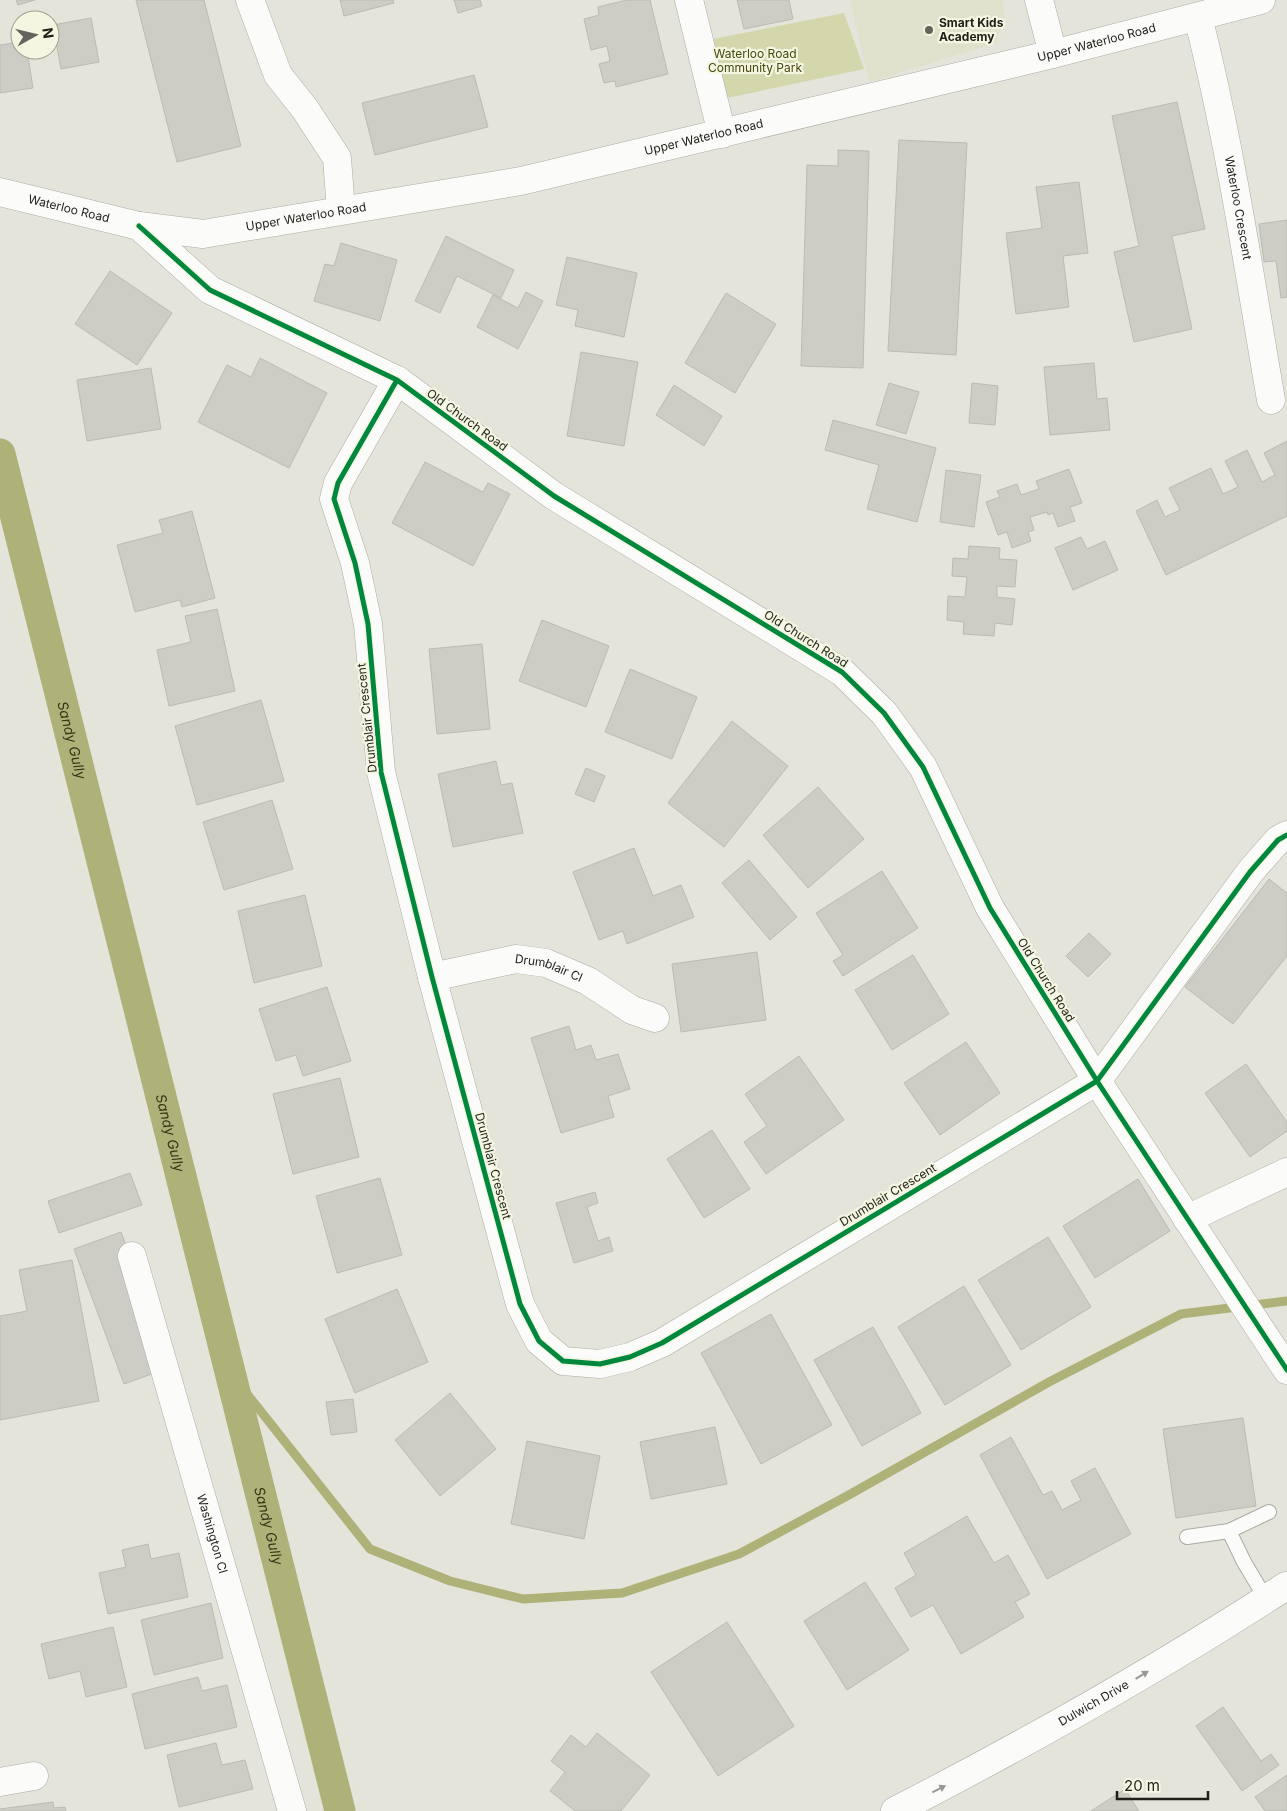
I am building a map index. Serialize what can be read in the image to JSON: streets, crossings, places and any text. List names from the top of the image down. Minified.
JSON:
{"streets":{"street":["Upper Waterloo Road","Waterloo Crescent","Waterloo Road","Old Church Road","Drumblair Crescent","Drumblair Cl","Washington Cl","Dulwich Drive"]},"crossings":[["Upper Waterloo Road","Waterloo Crescent"],["Upper Waterloo Road","Waterloo Road"],["Upper Waterloo Road","Old Church Road"],["Waterloo Road","Old Church Road"],["Old Church Road","Drumblair Crescent"],["Drumblair Crescent","Drumblair Cl"]],"one_way":["Dulwich Drive"],"water":["Sandy Gully"],"parks":["Waterloo Road Community Park"],"places":["Smart Kids Academy"],"scale_bar":"20 m","north":"right"}
